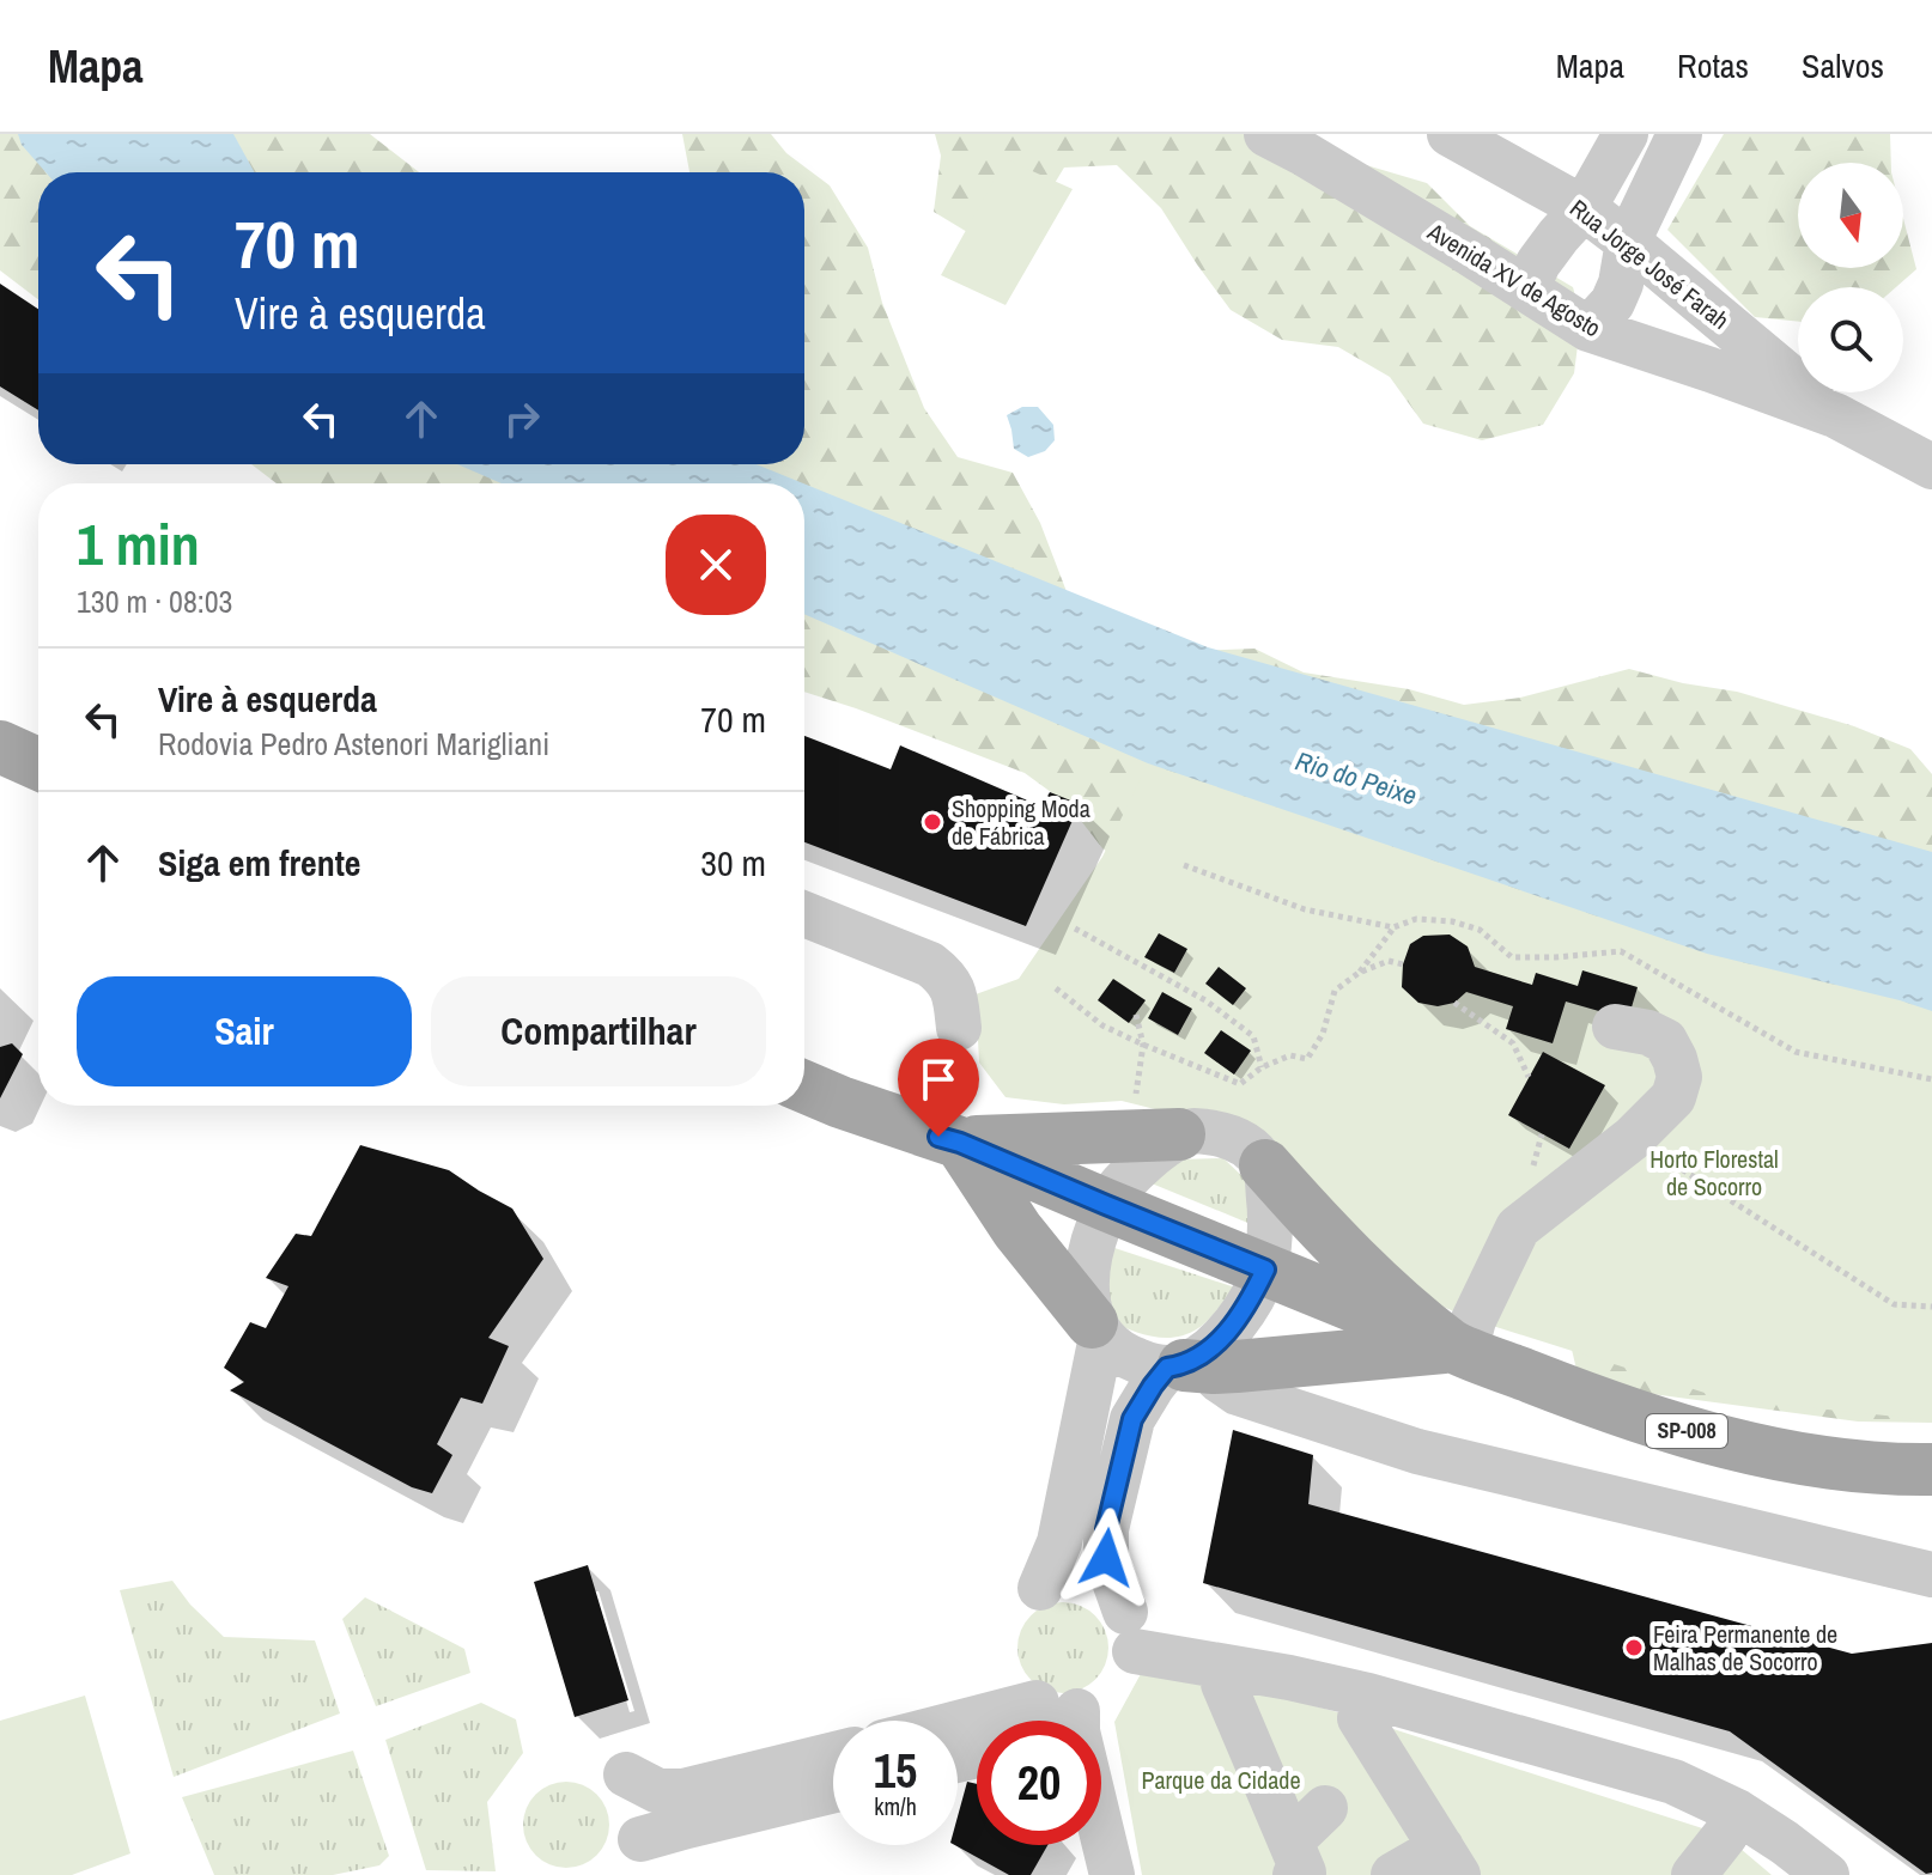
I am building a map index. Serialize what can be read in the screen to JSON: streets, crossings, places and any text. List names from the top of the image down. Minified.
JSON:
{"streets":{"main road":["SP-008"],"street":["Rua Jorge José Farah","Avenida XV de Agosto"]},"crossings":[["Rua Jorge José Farah","Avenida XV de Agosto"]],"water":["Rio do Peixe"],"parks":["Horto Florestal de Socorro","Parque da Cidade"],"places":["Shopping Moda de Fábrica","Feira Permanente de Malhas de Socorro"],"north":"bottom","page":{"header":"Mapa","nav":["Mapa","Rotas","Salvos"],"turn":["70 m","Vire à esquerda"],"heading":["1 min","130 m · 08:03"],"list":[{"name":"Vire à esquerda","note":"Rodovia Pedro Astenori Marigliani","value":"70 m"},{"name":"Siga em frente","value":"30 m"}],"buttons":["Sair","Compartilhar"],"speed":"15 km/h","limit":"20"}}
